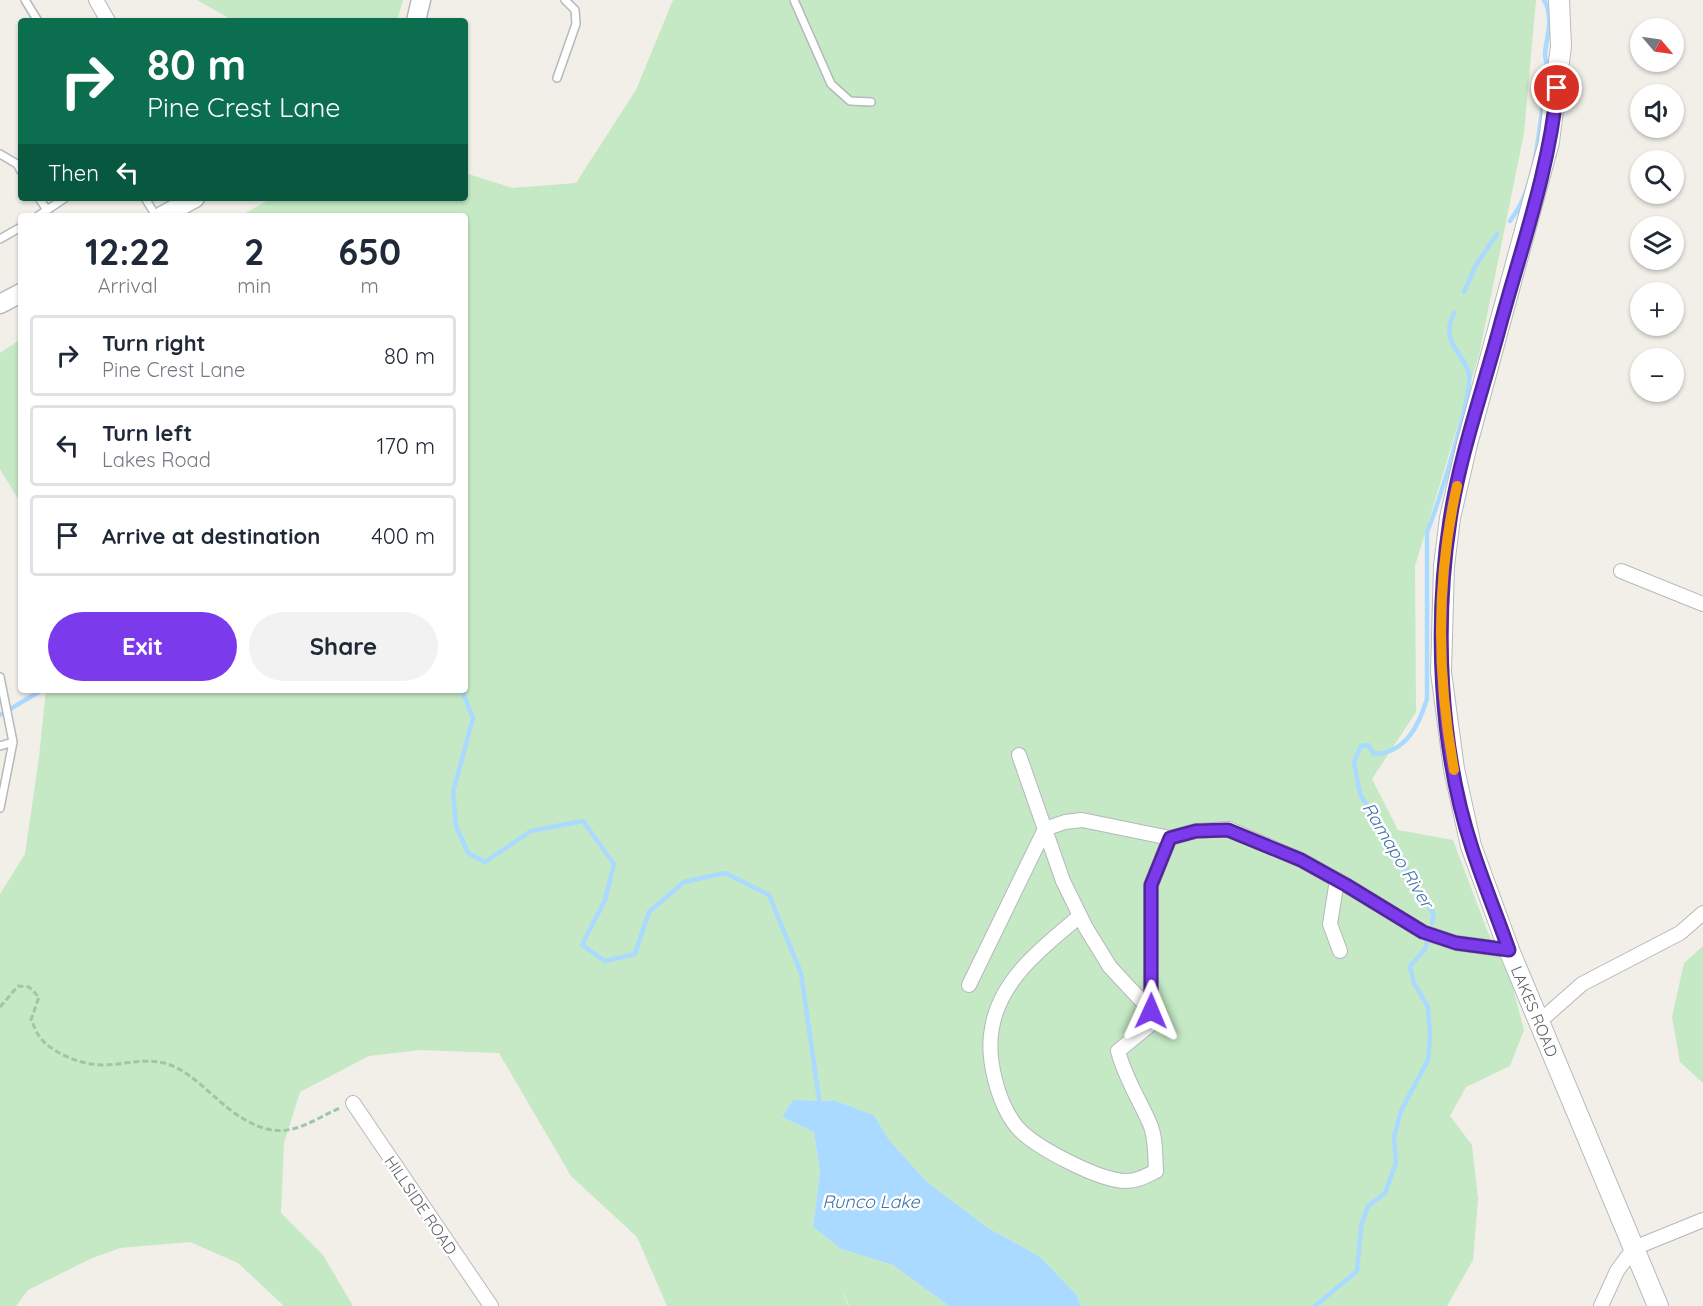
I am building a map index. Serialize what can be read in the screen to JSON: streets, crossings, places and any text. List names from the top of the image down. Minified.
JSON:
{"streets":{"main road":["LAKES ROAD"],"street":["HILLSIDE ROAD"]},"water":["Ramapo River","Runco Lake"],"north":"bottom right","page":{"map_buttons":["+","−"],"turn":["80 m","Pine Crest Lane"],"then":"Then","eta":["12:22","Arrival","2","min","650","m"],"list":[{"name":"Turn right","note":"Pine Crest Lane","value":"80 m"},{"name":"Turn left","note":"Lakes Road","value":"170 m"},{"name":"Arrive at destination","value":"400 m"}],"buttons":["Exit","Share"]}}
